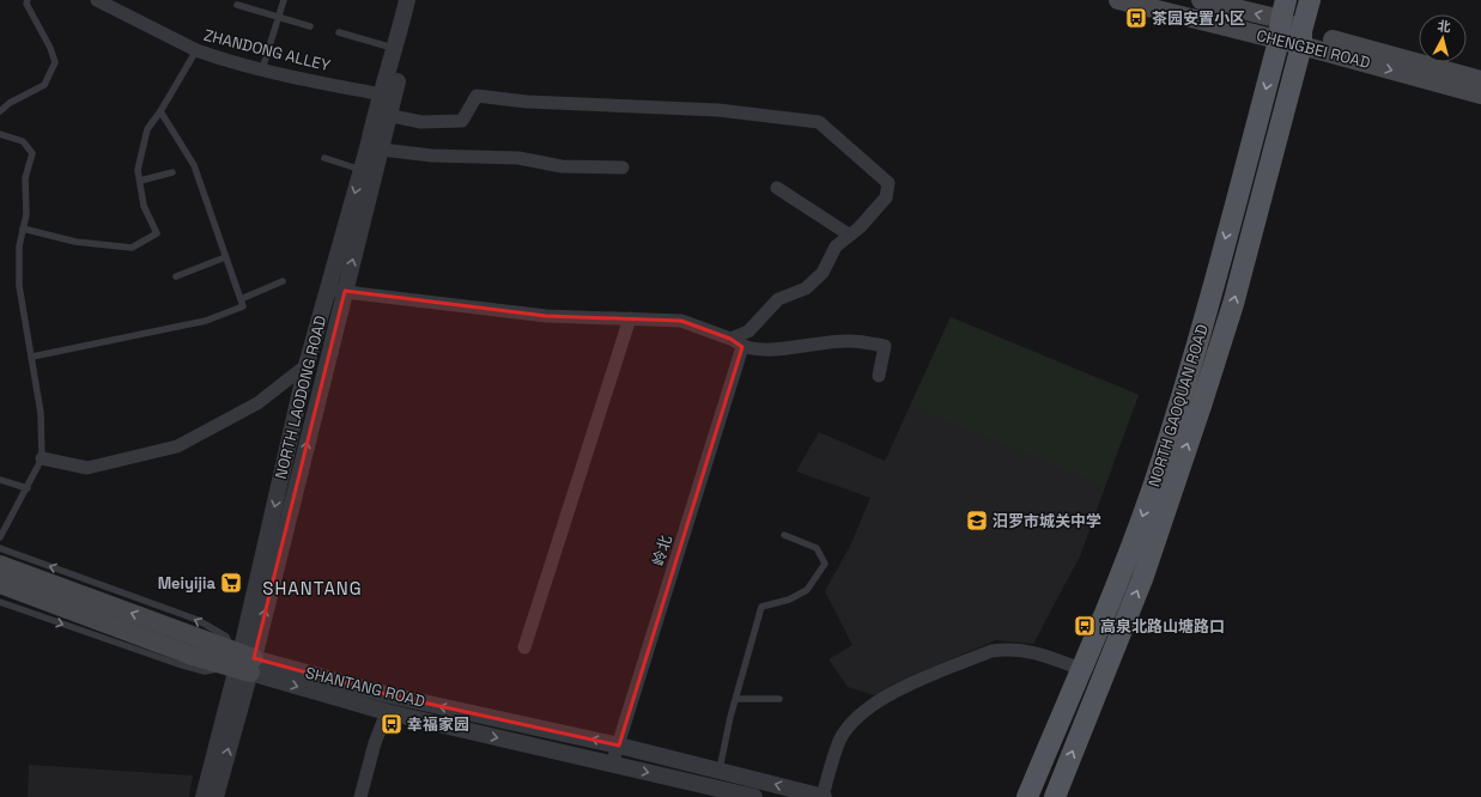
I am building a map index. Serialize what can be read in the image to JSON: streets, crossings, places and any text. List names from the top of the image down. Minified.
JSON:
{"streets":{"main road":["CHENGBEI ROAD","NORTH GAOQUAN ROAD","SHANTANG ROAD"],"street":["ZHANDONG ALLEY","NORTH LAODONG ROAD","岭北"]},"crossings":[["CHENGBEI ROAD","NORTH GAOQUAN ROAD"],["ZHANDONG ALLEY","NORTH LAODONG ROAD"],["NORTH LAODONG ROAD","SHANTANG ROAD"],["岭北","SHANTANG ROAD"]],"districts":["SHANTANG"],"places":{"bus stop":["茶园安置小区","高泉北路山塘路口","幸福家园"],"school or university":["汨罗市城关中学"],"supermarket":["Meiyijia"]},"north":"top"}
